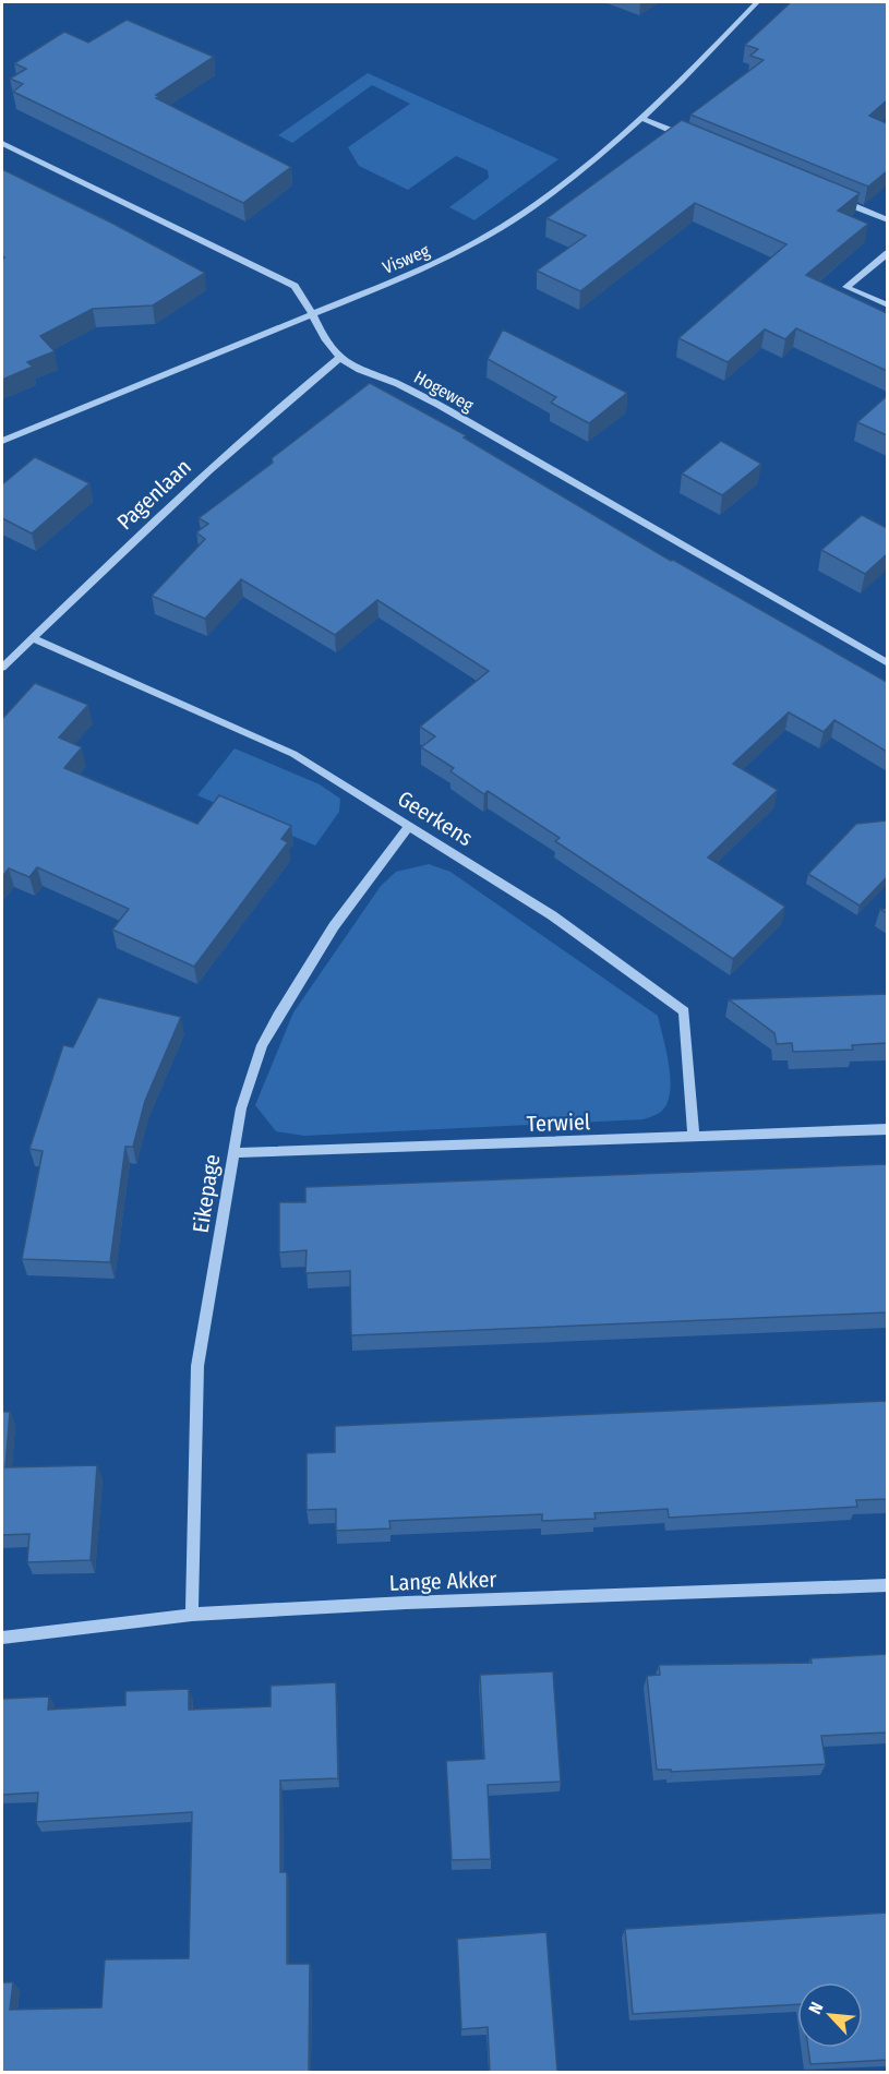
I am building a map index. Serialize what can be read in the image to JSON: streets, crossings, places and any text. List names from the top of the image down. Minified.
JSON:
{"streets":{"street":["Visweg","Hogeweg","Pagenlaan","Geerkens","Terwiel","Eikepage","Lange Akker"]},"crossings":[["Visweg","Hogeweg"],["Hogeweg","Pagenlaan"],["Pagenlaan","Geerkens"],["Geerkens","Terwiel"],["Geerkens","Eikepage"],["Terwiel","Eikepage"],["Eikepage","Lange Akker"]],"north":"top left"}
